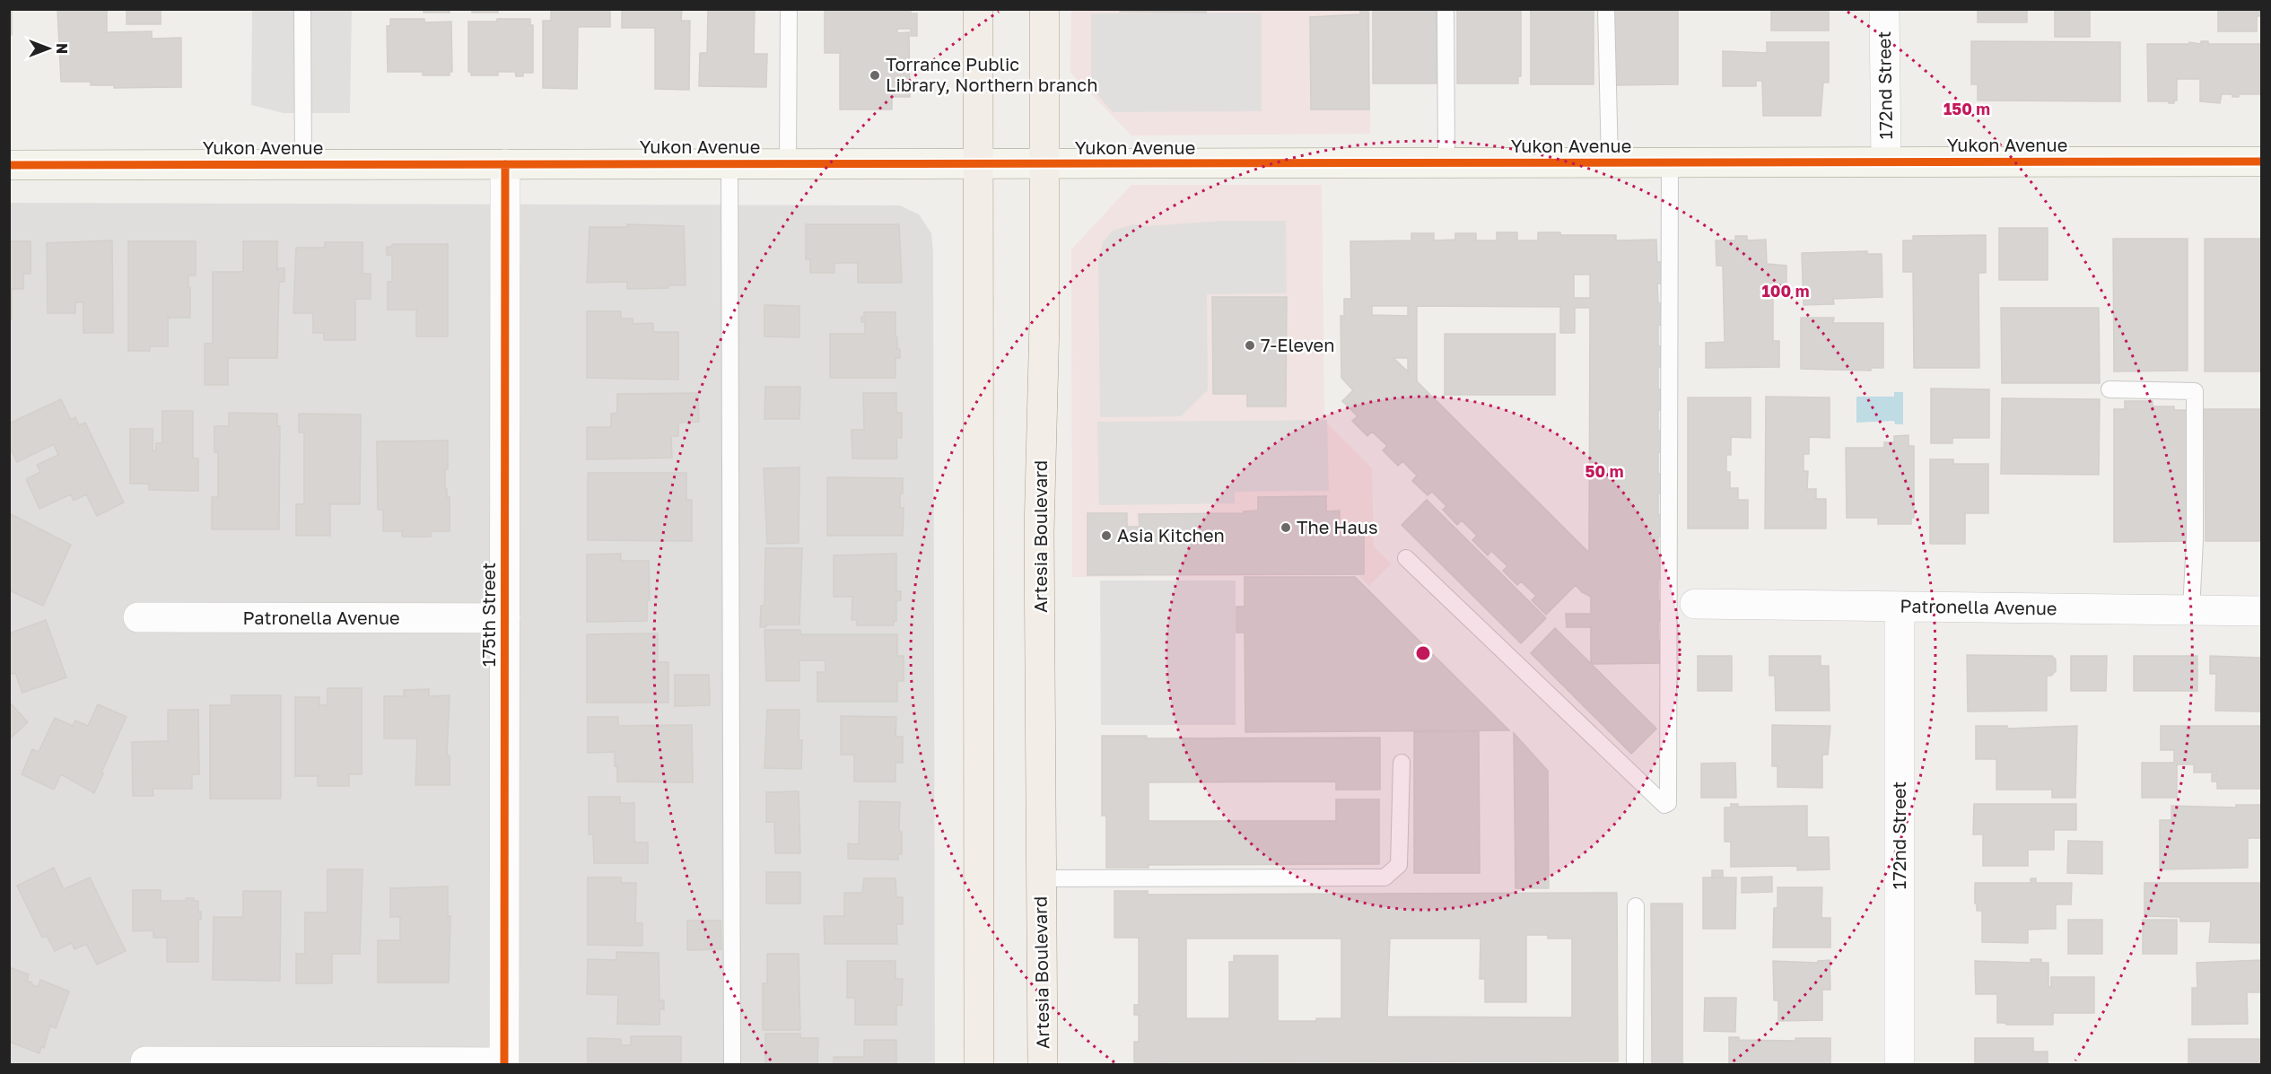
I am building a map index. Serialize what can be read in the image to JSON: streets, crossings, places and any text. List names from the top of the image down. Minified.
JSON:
{"streets":{"main road":["Artesia Boulevard"],"street":["172nd Street","Yukon Avenue","Patronella Avenue","175th Street"]},"crossings":[["172nd Street","Yukon Avenue"],["172nd Street","Patronella Avenue"],["Yukon Avenue","Artesia Boulevard"],["Yukon Avenue","175th Street"],["Patronella Avenue","175th Street"]],"places":["Torrance Public Library, Northern branch","7-Eleven","The Haus","Asia Kitchen"],"north":"right","rings":["150 m","100 m","50 m"]}
